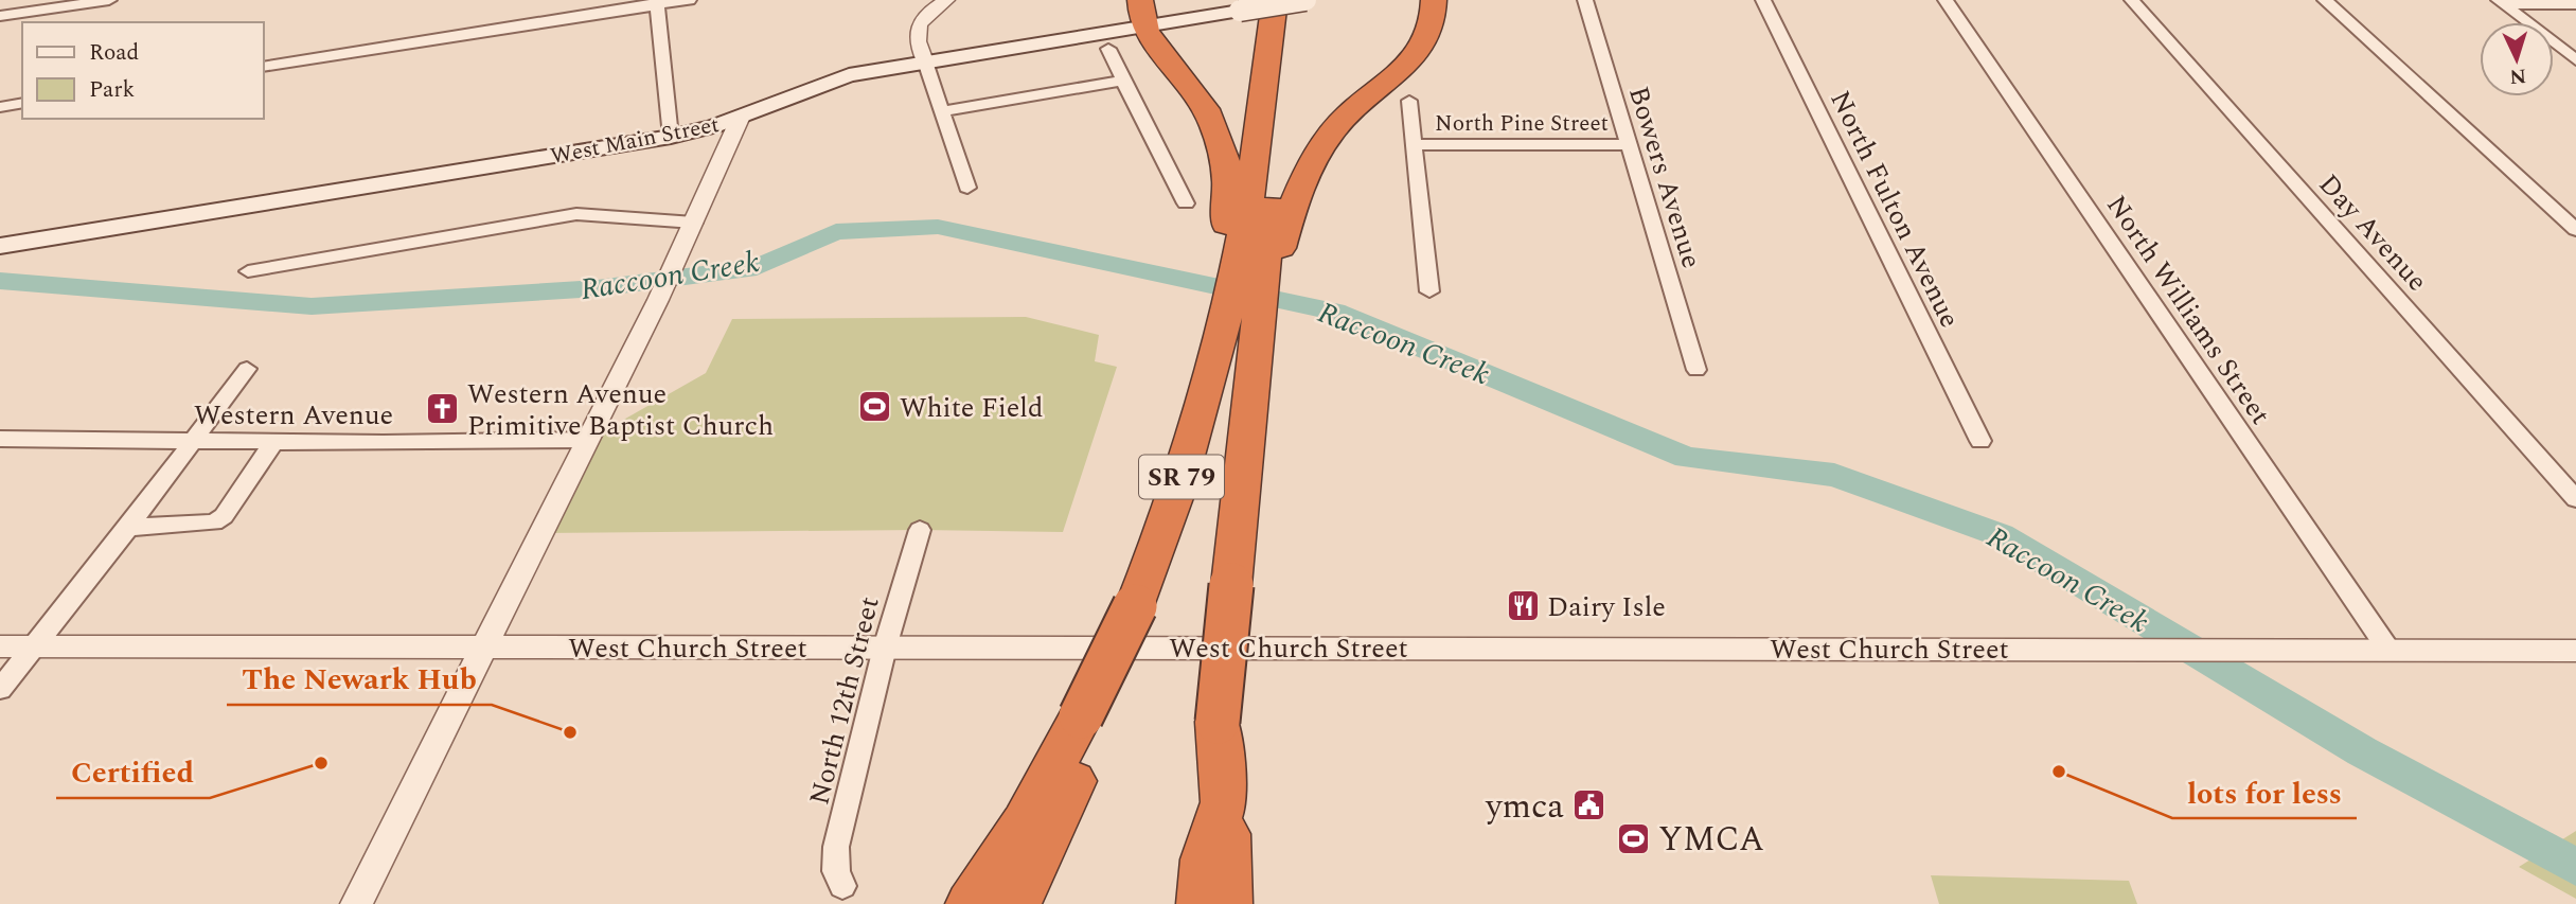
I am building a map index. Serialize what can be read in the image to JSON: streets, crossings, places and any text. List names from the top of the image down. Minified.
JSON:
{"streets":{"highway":["SR 79"],"main road":["West Main Street"],"street":["North Pine Street","Bowers Avenue","North Fulton Avenue","Day Avenue","North Williams Street","Western Avenue","West Church Street","North 12th Street"]},"crossings":[["North Pine Street","Bowers Avenue"],["North Williams Street","West Church Street"],["West Church Street","North 12th Street"]],"water":["Raccoon Creek"],"places":{"sports":["White Field","YMCA"],"church":["Western Avenue Primitive Baptist Church"],"restaurant":["Dairy Isle"],"other":["The Newark Hub","Certified","lots for less"],"public building":["ymca"]},"legend":["Road","Park"],"north":"bottom"}
